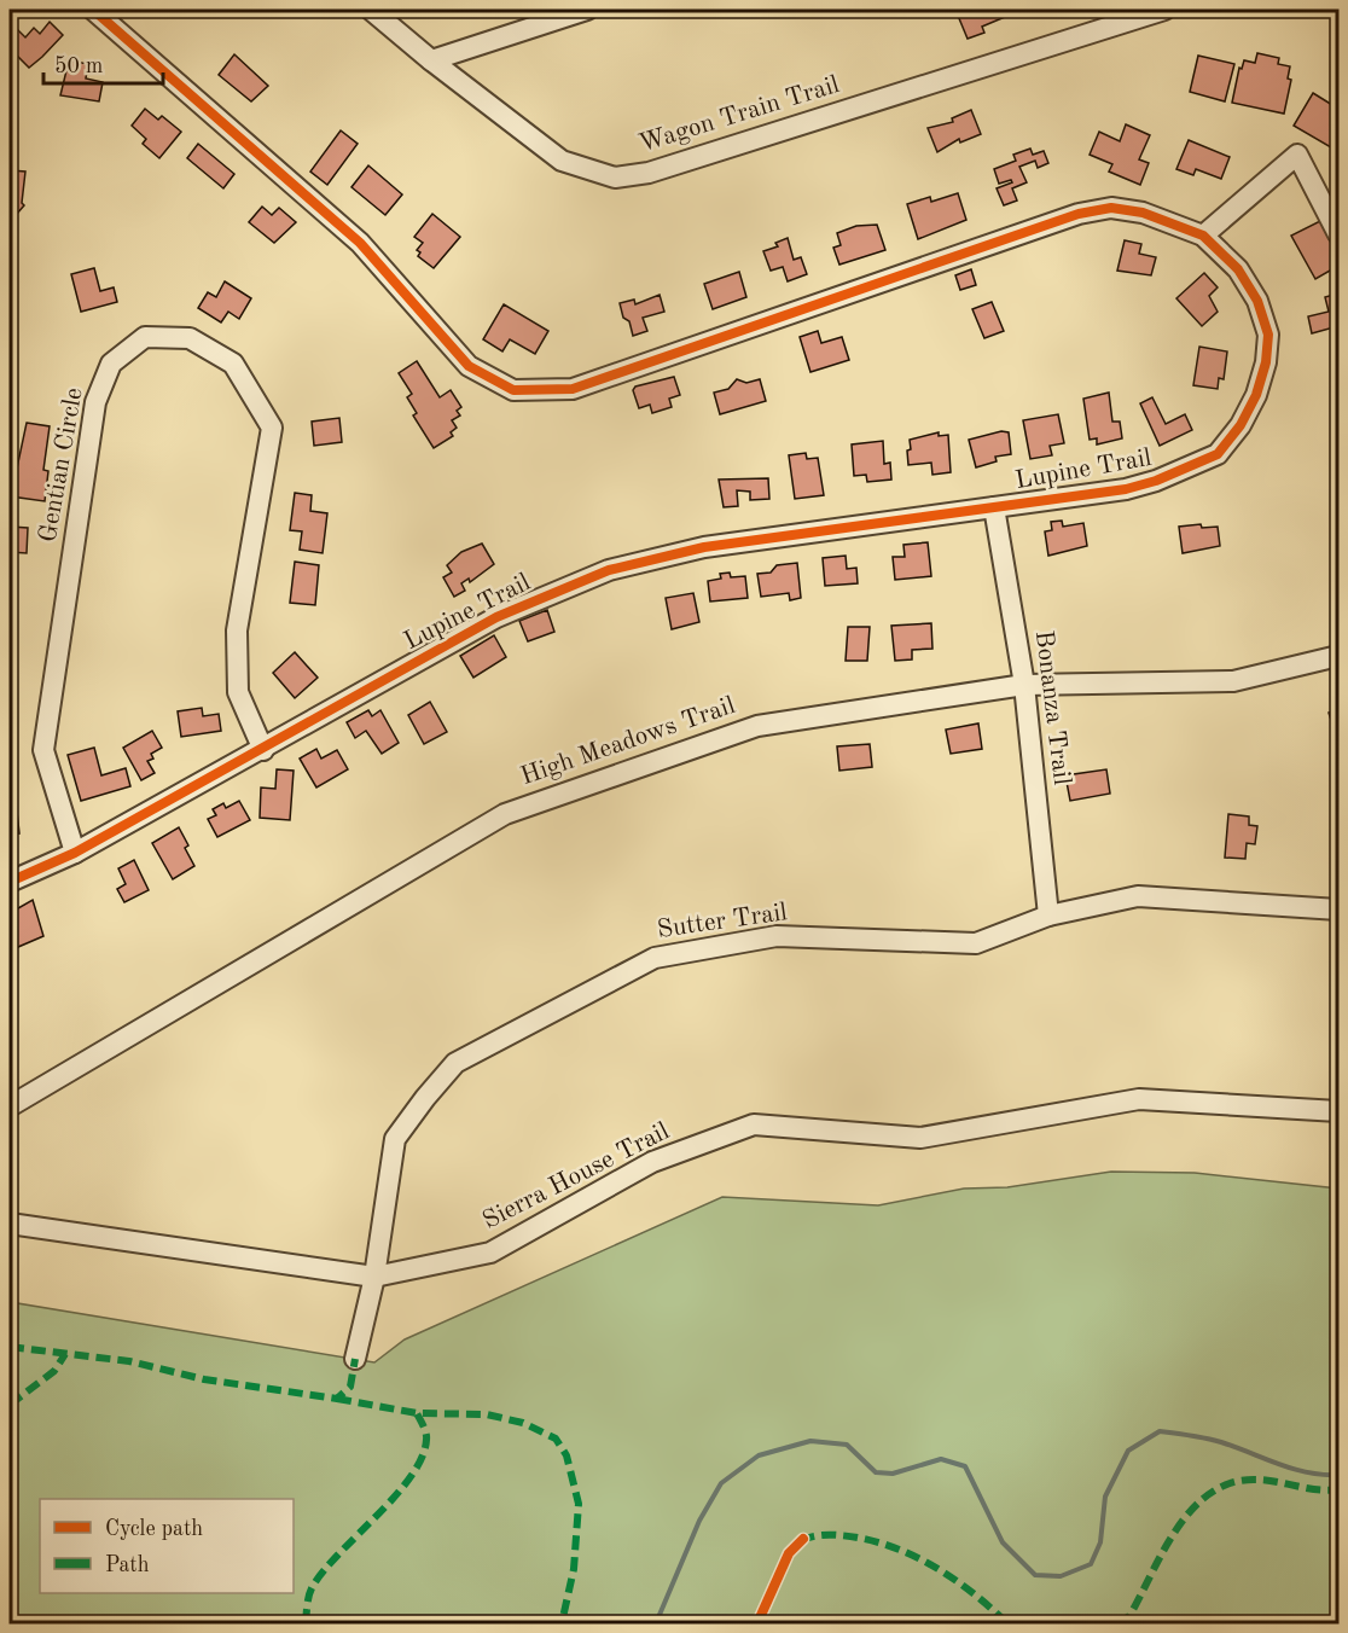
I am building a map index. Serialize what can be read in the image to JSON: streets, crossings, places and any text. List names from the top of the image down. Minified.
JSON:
{"streets":{"street":["Wagon Train Trail","Gentian Circle","Lupine Trail","Bonanza Trail","High Meadows Trail","Sutter Trail","Sierra House Trail"]},"crossings":[["Gentian Circle","Lupine Trail"],["Lupine Trail","Bonanza Trail"],["Bonanza Trail","High Meadows Trail"],["Bonanza Trail","Sutter Trail"],["Sutter Trail","Sierra House Trail"]],"legend":["Cycle path","Path"],"scale_bar":"50 m"}
